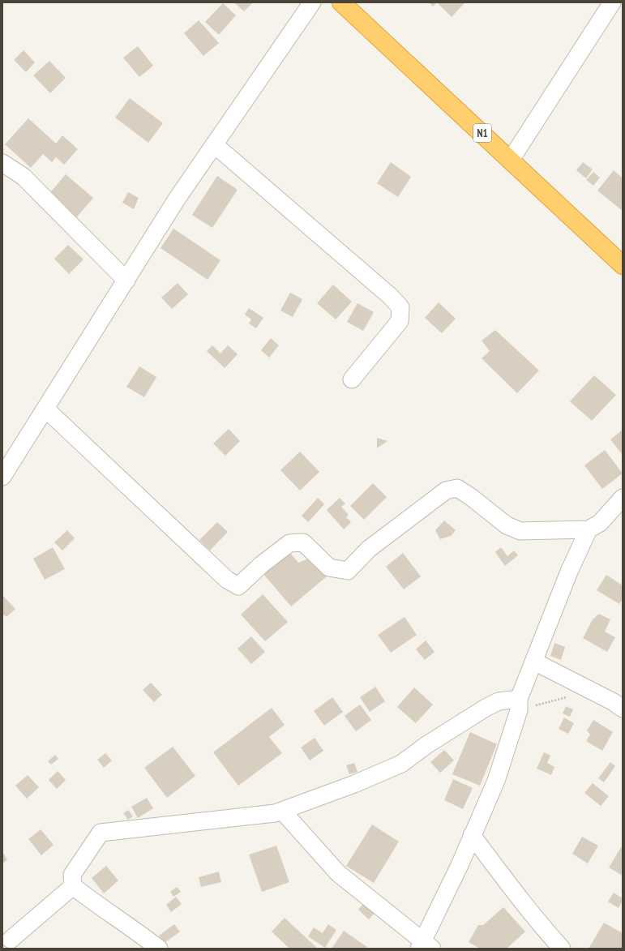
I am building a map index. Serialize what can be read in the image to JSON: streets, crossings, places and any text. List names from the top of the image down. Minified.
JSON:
{"streets":{"highway":["N1"]}}
